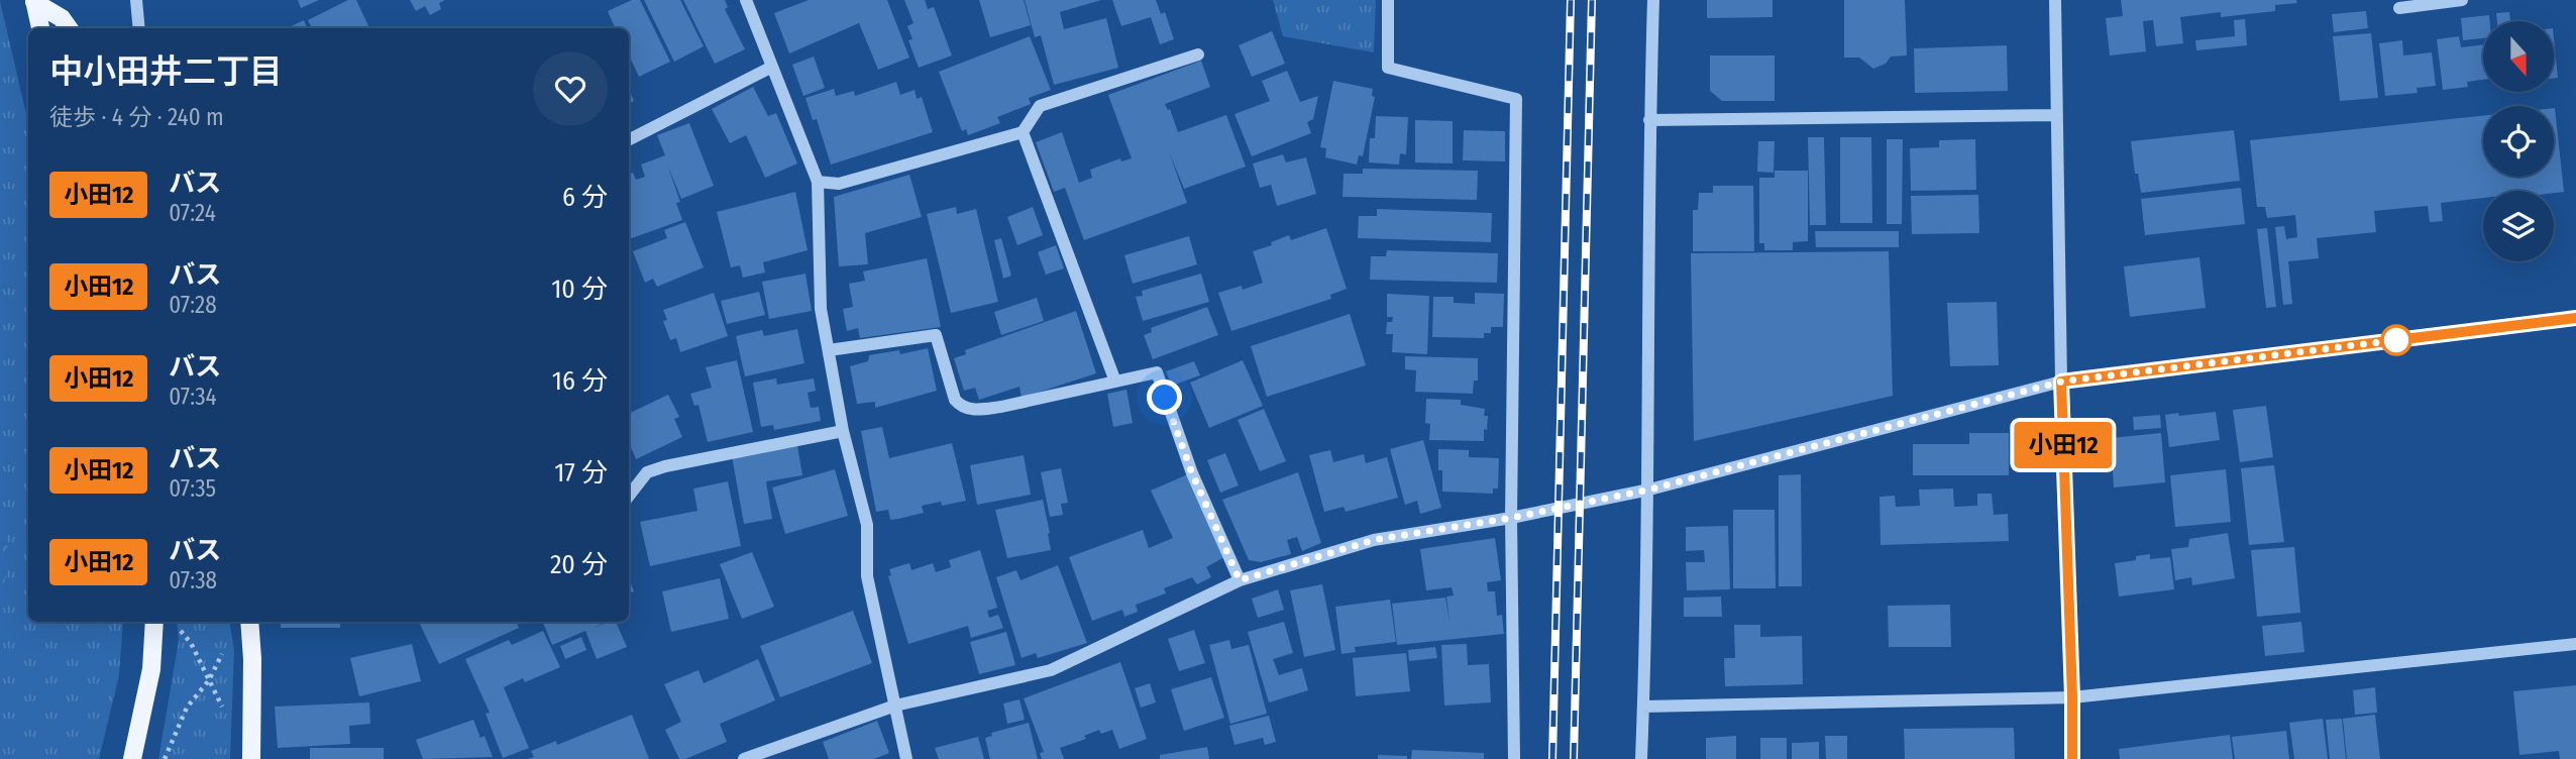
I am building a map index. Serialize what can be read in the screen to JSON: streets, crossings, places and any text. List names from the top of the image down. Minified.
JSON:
{"lines":["bus line 小田12"],"north":"bottom","page":{"on_map":"小田12","heading":["中小田井二丁目","徒歩 · 4 分 · 240 m"],"list":[{"mark":"小田12","name":"バス","note":"07:24","value":"6 分"},{"mark":"小田12","name":"バス","note":"07:28","value":"10 分"},{"mark":"小田12","name":"バス","note":"07:34","value":"16 分"},{"mark":"小田12","name":"バス","note":"07:35","value":"17 分"},{"mark":"小田12","name":"バス","note":"07:38","value":"20 分"}]}}
